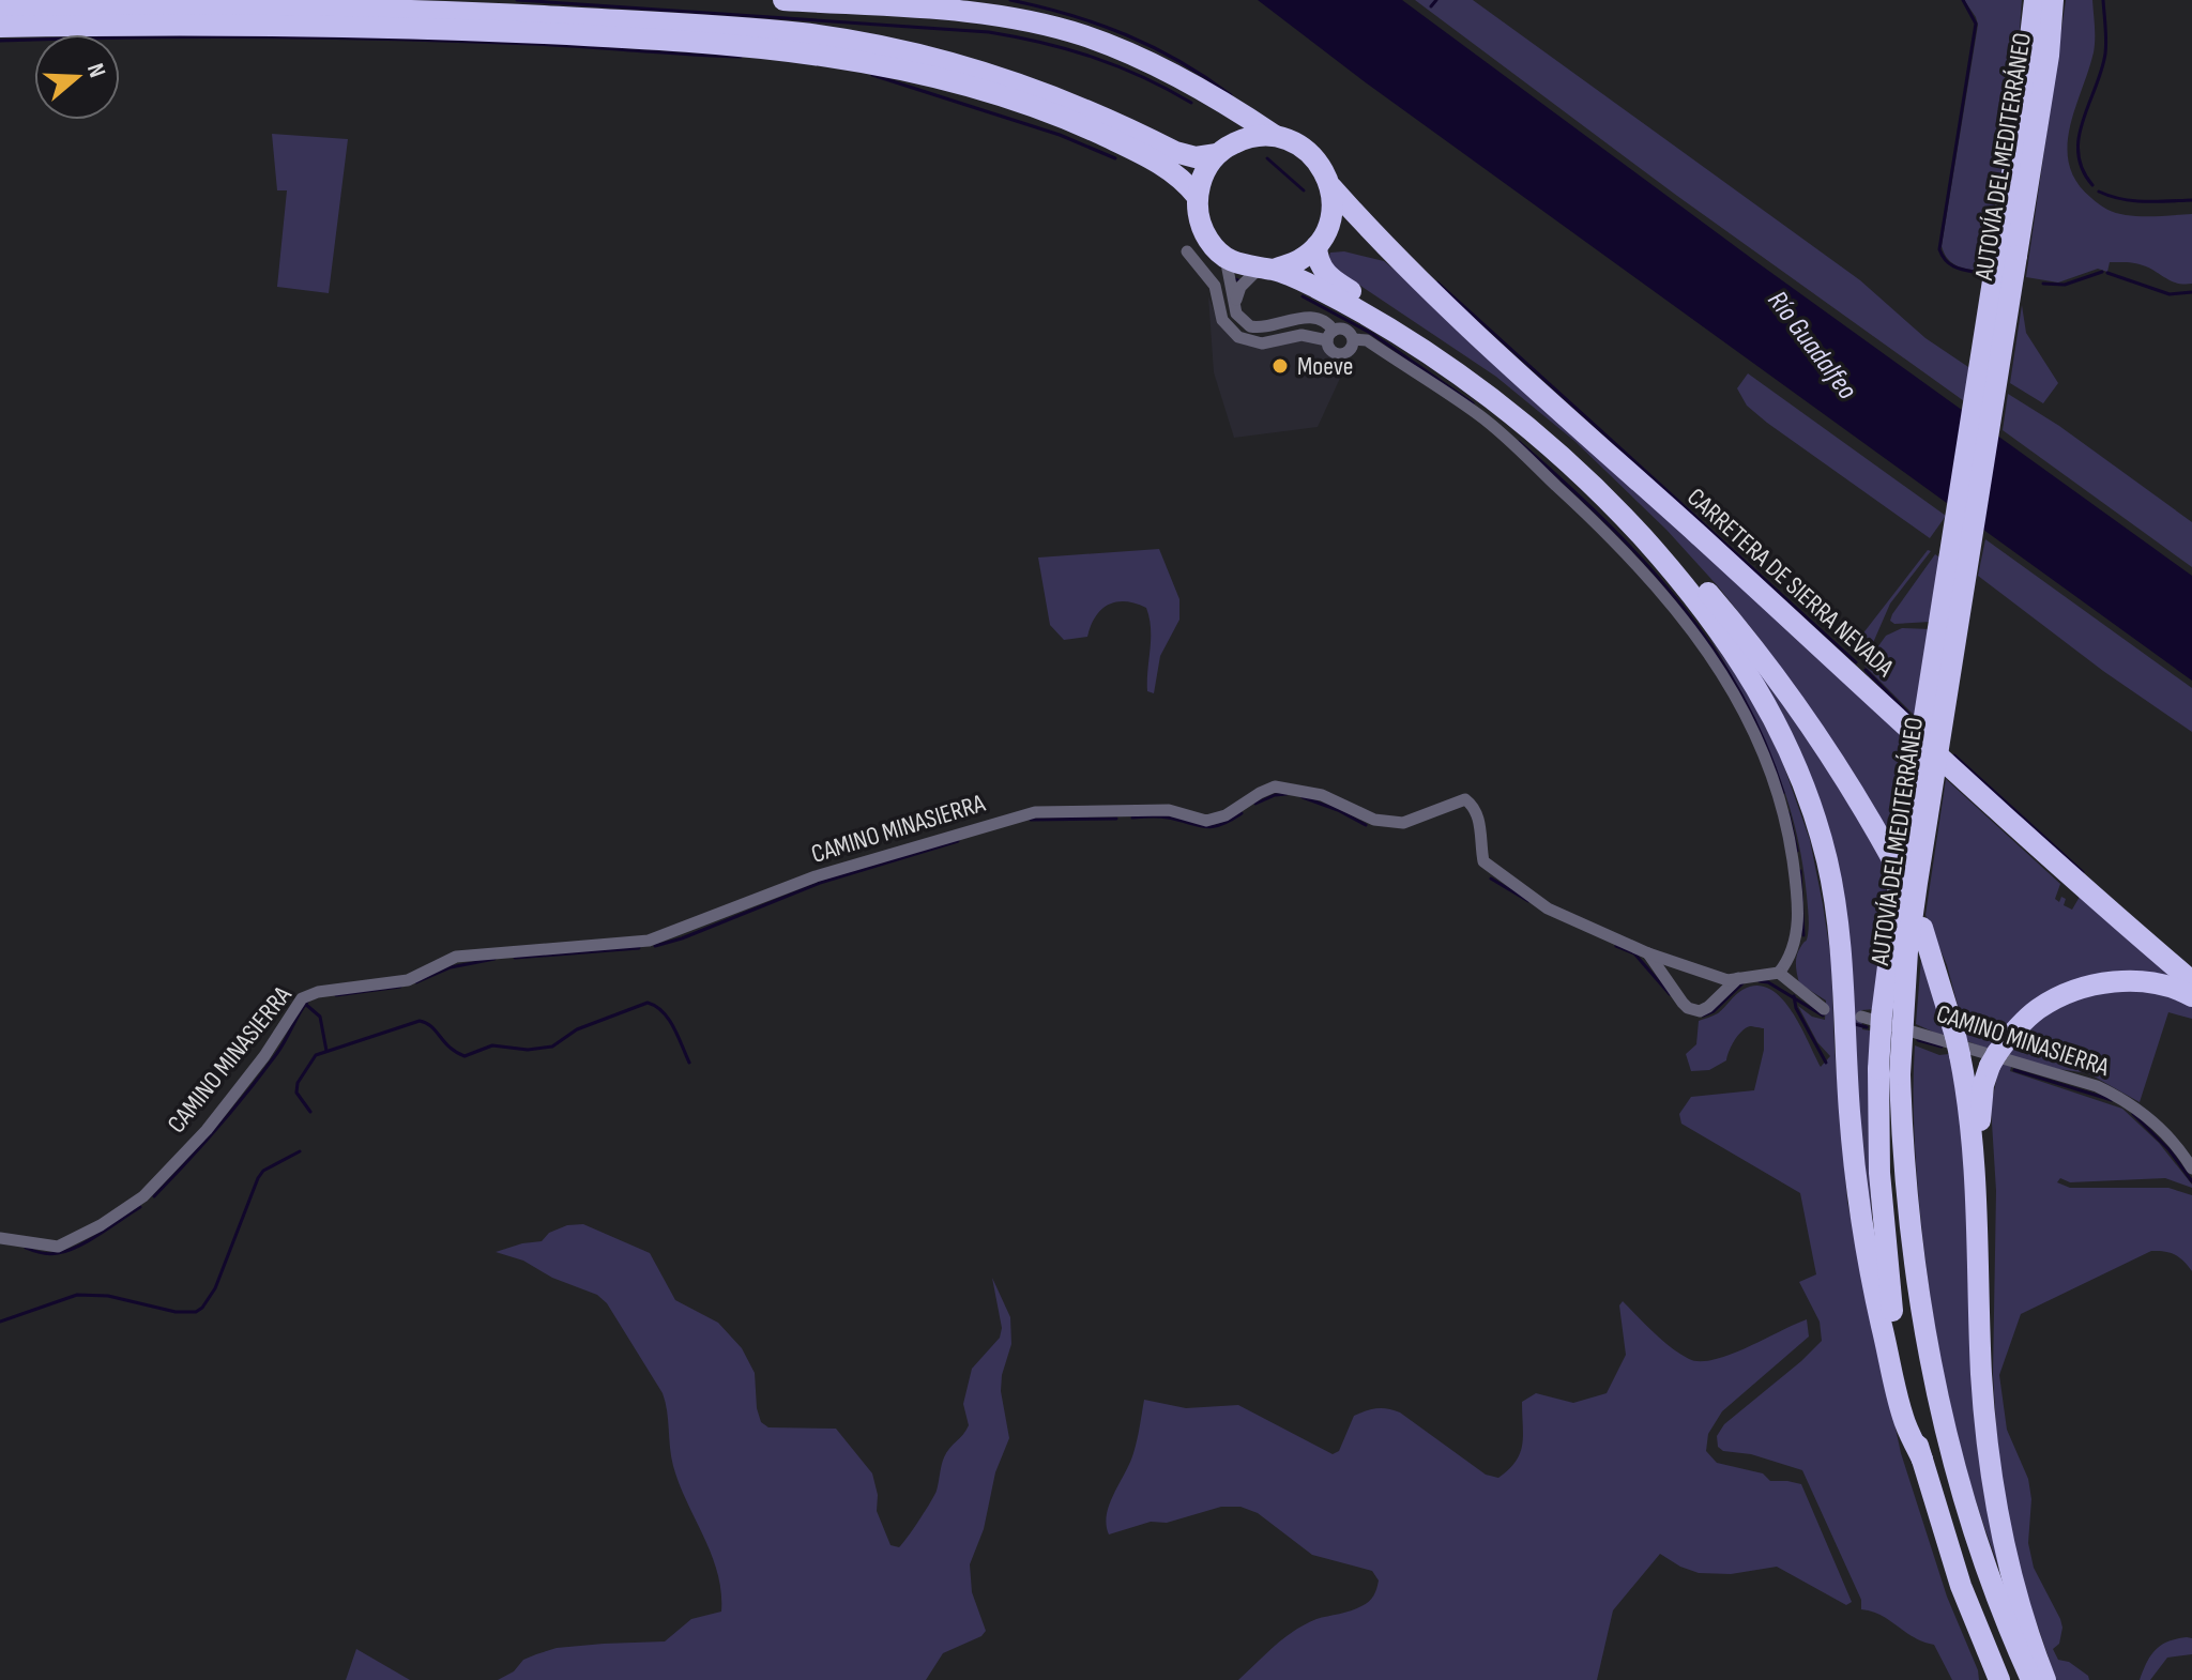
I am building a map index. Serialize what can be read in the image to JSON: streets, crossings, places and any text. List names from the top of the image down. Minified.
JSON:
{"streets":{"highway":["AUTOVÍA DEL MEDITERRÁNEO","CARRETERA DE SIERRA NEVADA"],"street":["CAMINO MINASIERRA"]},"water":["Río Guadalfeo"],"places":["Moeve"],"north":"right"}
